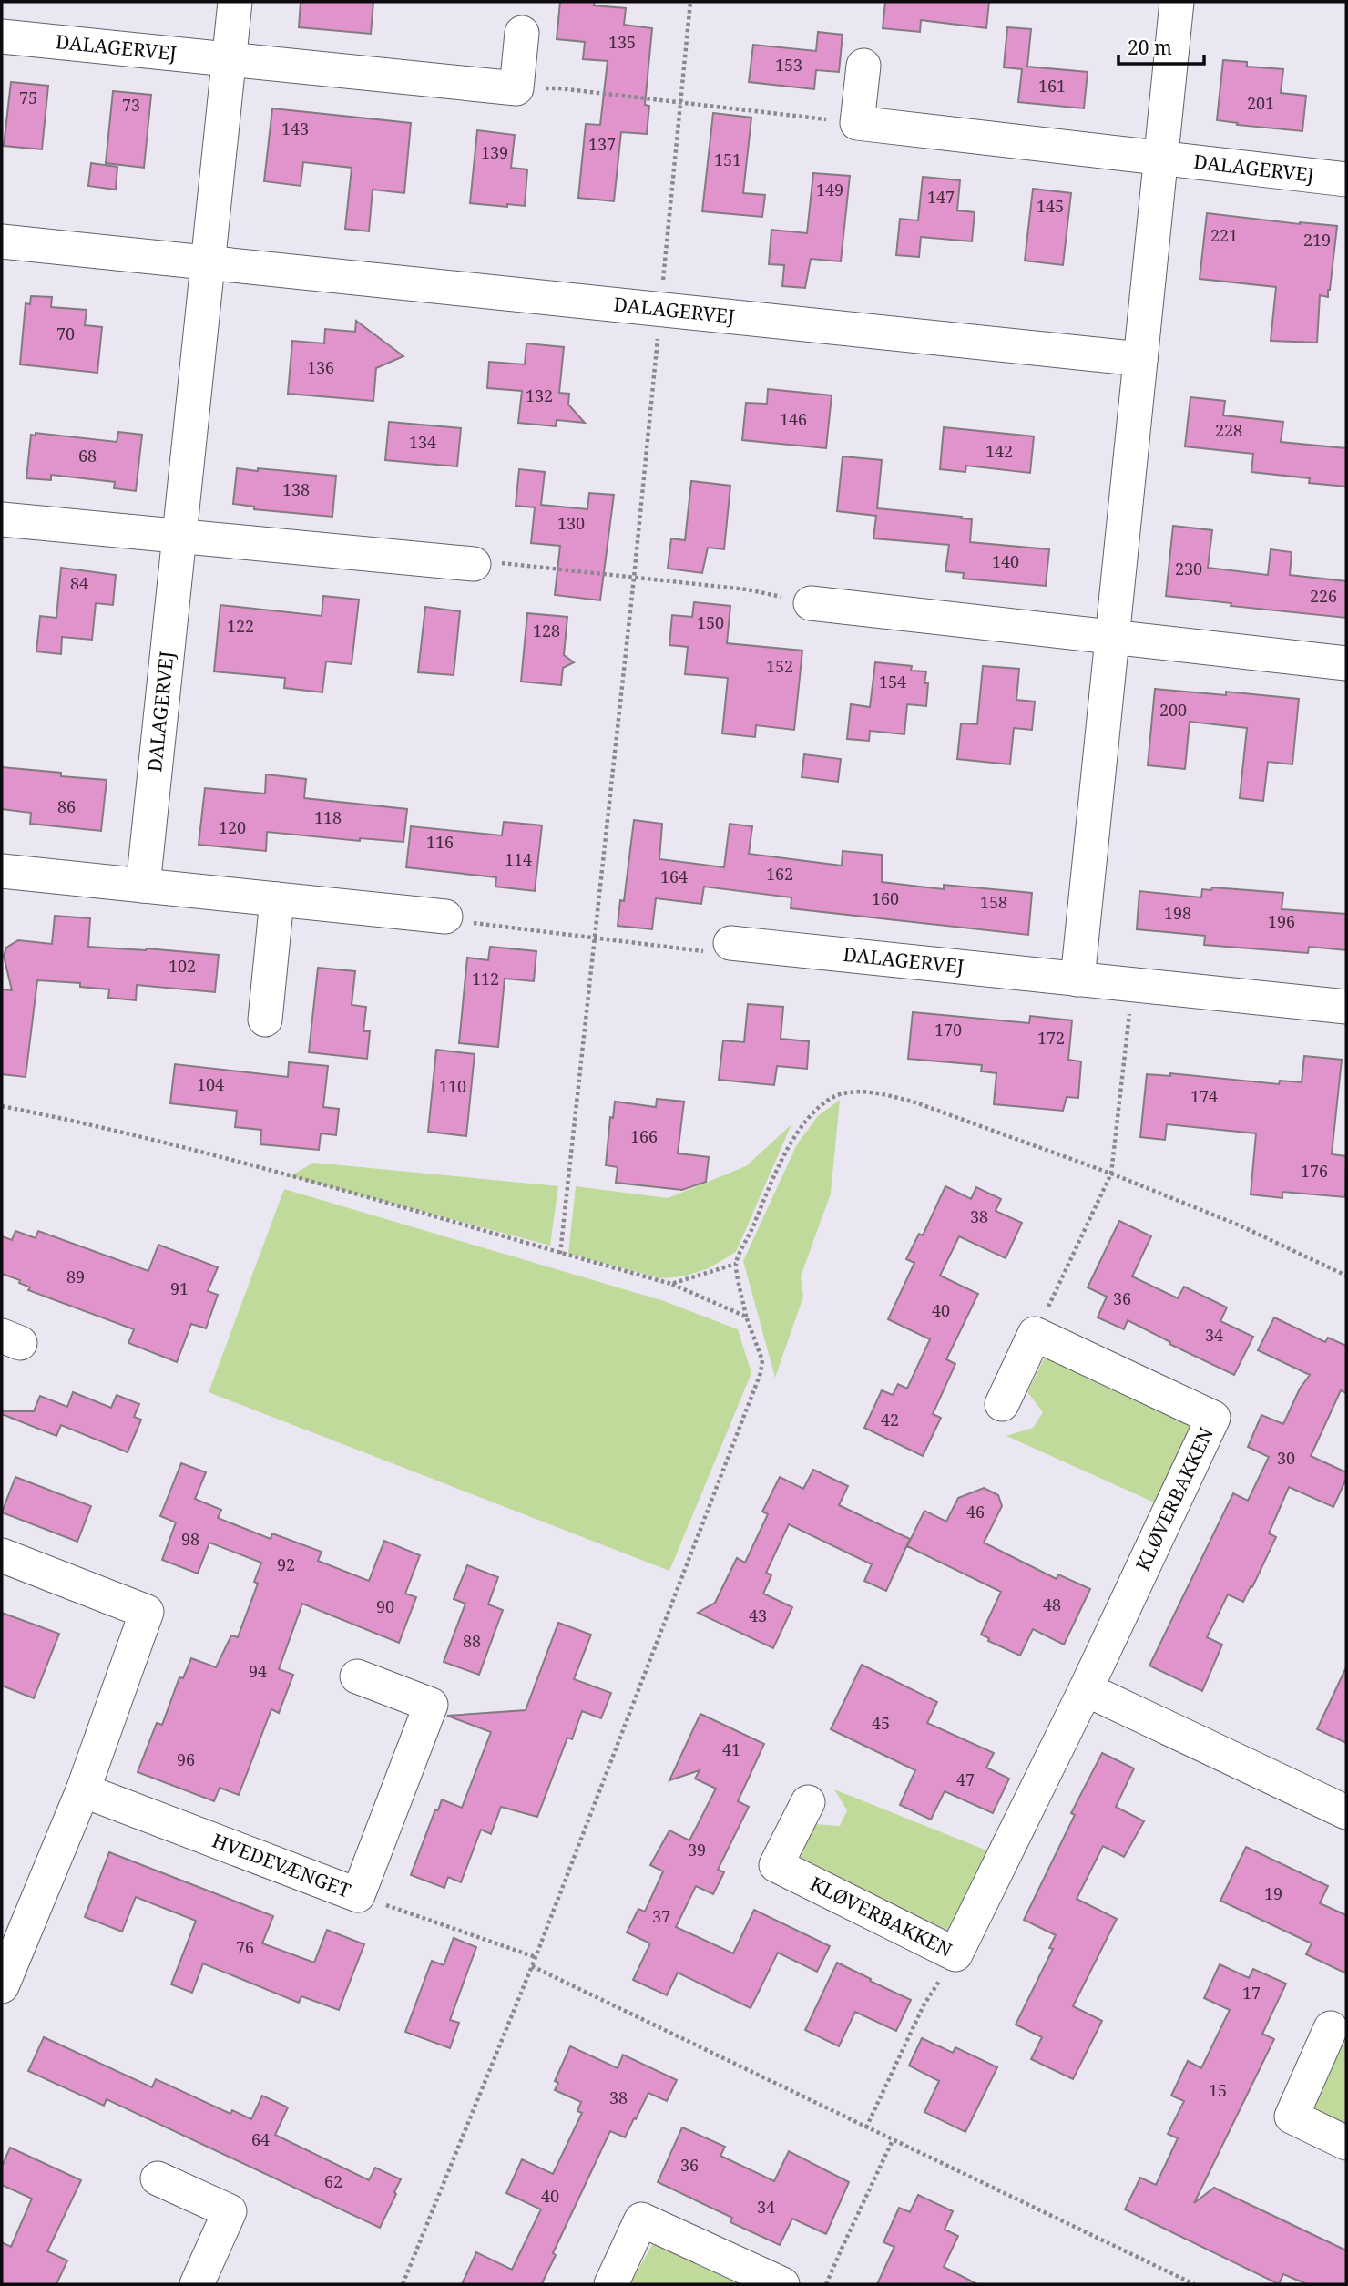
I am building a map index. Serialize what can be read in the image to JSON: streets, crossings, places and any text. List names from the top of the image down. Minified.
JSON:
{"streets":{"street":["DALAGERVEJ","KLØVERBAKKEN","HVEDEVÆNGET"]},"house_numbers":["135","153","161","75","201","73","143","137","139","151","149","147","145","221","219","70","136","132","146","228","134","142","68","138","130","140","230","84","226","150","122","128","152","154","200","86","118","120","116","114","162","164","160","158","198","196","102","112","170","172","104","110","174","166","176","38","89","91","36","40","34","42","30","46","98","92","48","90","43","88","94","45","41","96","47","39","19","37","76","17","15","38","64","36","62","40","34"],"scale_bar":"20 m"}
